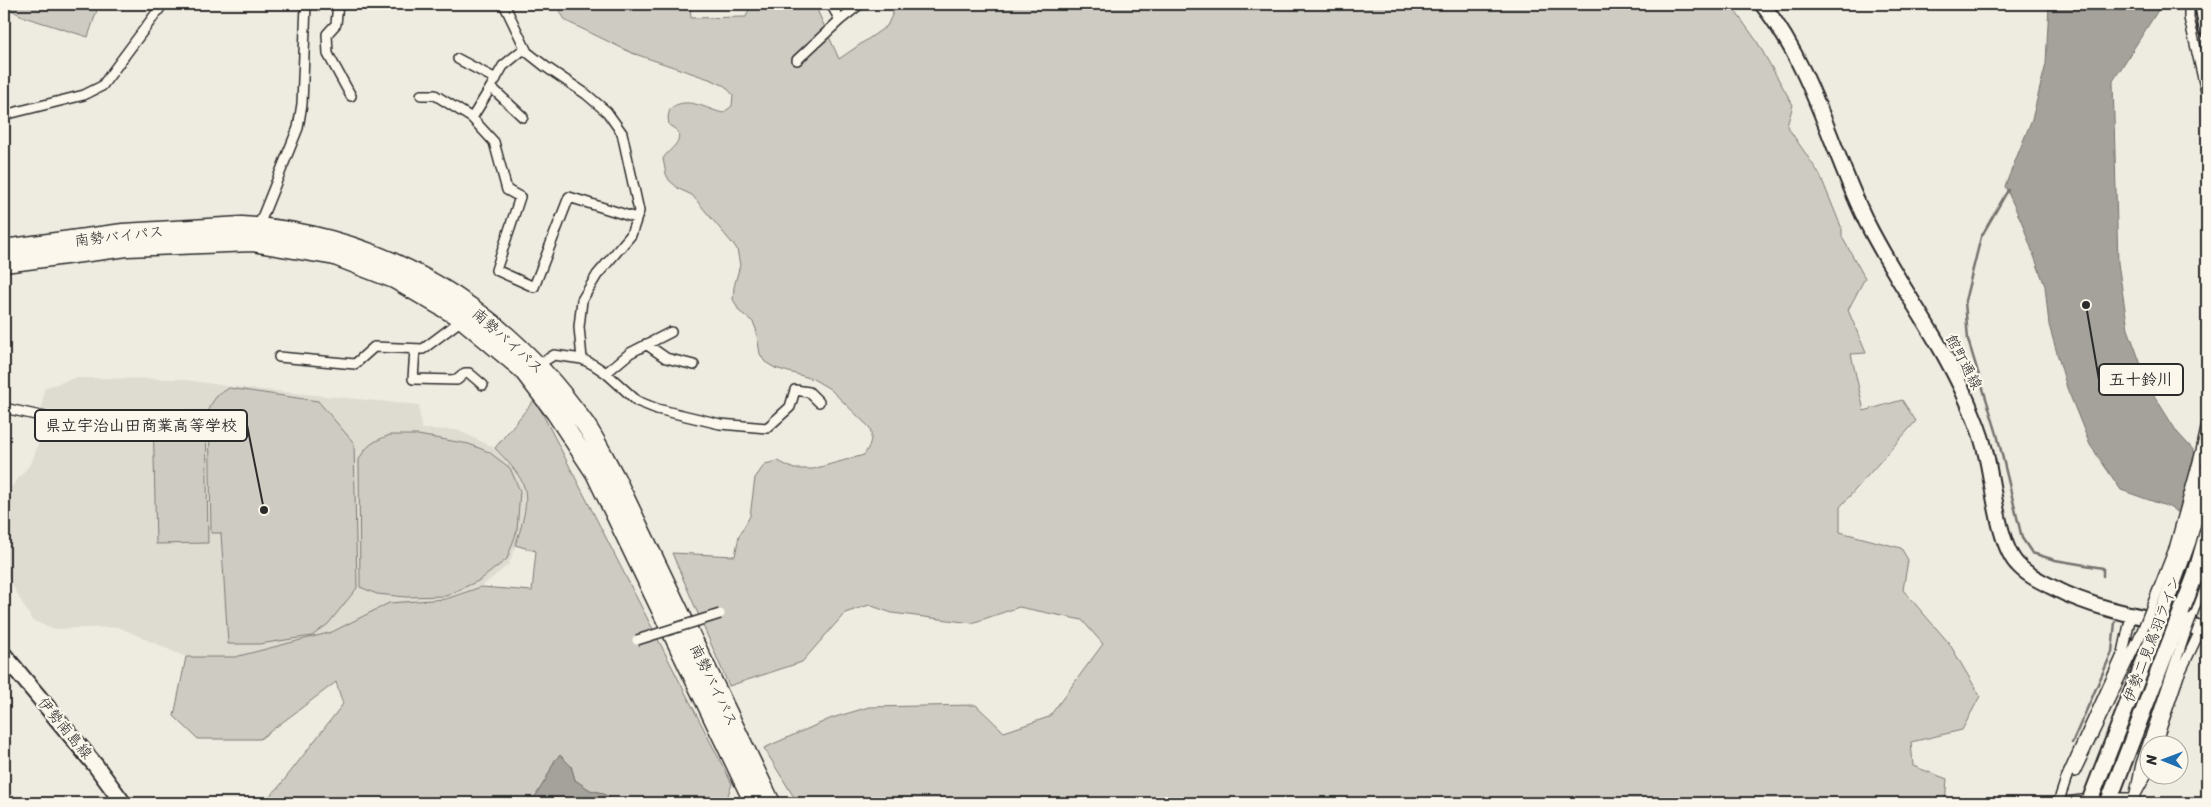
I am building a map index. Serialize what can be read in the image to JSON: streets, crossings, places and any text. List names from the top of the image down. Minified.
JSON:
{"streets":{"highway":["南勢バイパス"],"main road":["館町通線","伊勢二見鳥羽ライン","伊勢南島線"]},"places":["五十鈴川","県立宇治山田商業高等学校"],"north":"left"}
